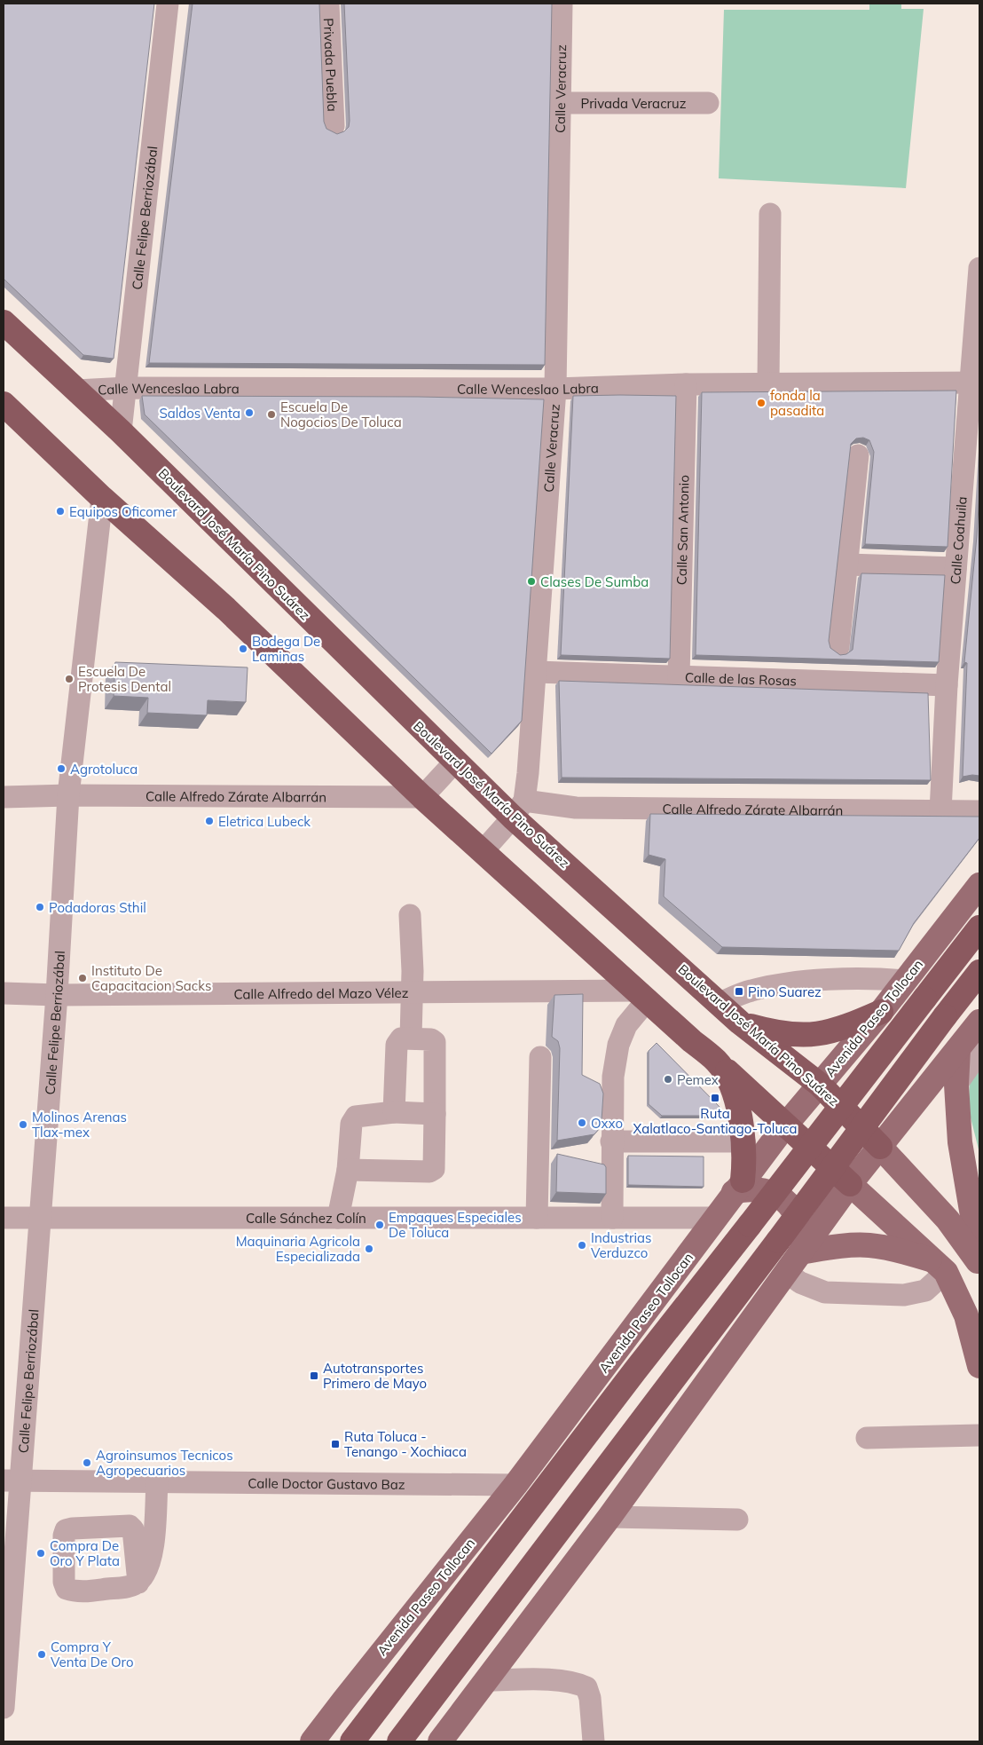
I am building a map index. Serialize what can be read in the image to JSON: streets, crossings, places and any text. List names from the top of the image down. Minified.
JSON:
{"streets":{"highway":["Boulevard José María Pino Suárez","Avenida Paseo Tollocan"],"street":["Privada Puebla","Calle Veracruz","Privada Veracruz","Calle Felipe Berriozábal","Calle Wenceslao Labra","Calle San Antonio","Calle Coahuila","Calle de las Rosas","Calle Alfredo Zárate Albarrán","Calle Alfredo del Mazo Vélez","Calle Sánchez Colín","Calle Doctor Gustavo Baz"]},"crossings":[["Calle Veracruz","Privada Veracruz"],["Calle Veracruz","Calle Wenceslao Labra"],["Calle Veracruz","Boulevard José María Pino Suárez"],["Calle Veracruz","Calle de las Rosas"],["Calle Veracruz","Calle Alfredo Zárate Albarrán"],["Calle Felipe Berriozábal","Calle Wenceslao Labra"],["Calle Felipe Berriozábal","Boulevard José María Pino Suárez"],["Calle Felipe Berriozábal","Calle Alfredo Zárate Albarrán"],["Calle Felipe Berriozábal","Calle Alfredo del Mazo Vélez"],["Calle Felipe Berriozábal","Calle Sánchez Colín"],["Calle Felipe Berriozábal","Calle Doctor Gustavo Baz"],["Calle Wenceslao Labra","Calle San Antonio"],["Calle Wenceslao Labra","Calle Coahuila"],["Calle Wenceslao Labra","Boulevard José María Pino Suárez"],["Calle San Antonio","Calle de las Rosas"],["Calle Coahuila","Calle de las Rosas"],["Calle Coahuila","Calle Alfredo Zárate Albarrán"],["Boulevard José María Pino Suárez","Calle Alfredo Zárate Albarrán"],["Boulevard José María Pino Suárez","Avenida Paseo Tollocan"],["Avenida Paseo Tollocan","Calle Sánchez Colín"],["Avenida Paseo Tollocan","Calle Doctor Gustavo Baz"]],"places":{"other":["fonda la pasadita","Saldos Venta","Escuela De Nogocios De Toluca","Equipos Oficomer","Clases De Sumba","Bodega De Laminas","Escuela De Protesis Dental","Agrotoluca","Eletrica Lubeck","Podadoras Sthil","Instituto De Capacitacion Sacks","Pemex","Oxxo","Molinos Arenas Tlax-mex","Empaques Especiales De Toluca","Industrias Verduzco","Maquinaria Agricola Especializada","Agroinsumos Tecnicos Agropecuarios","Compra De Oro Y Plata","Compra Y Venta De Oro"],"transit":["Pino Suarez","Ruta Xalatlaco-Santiago-Toluca","Autotransportes Primero de Mayo","Ruta Toluca - Tenango - Xochiaca"]}}
